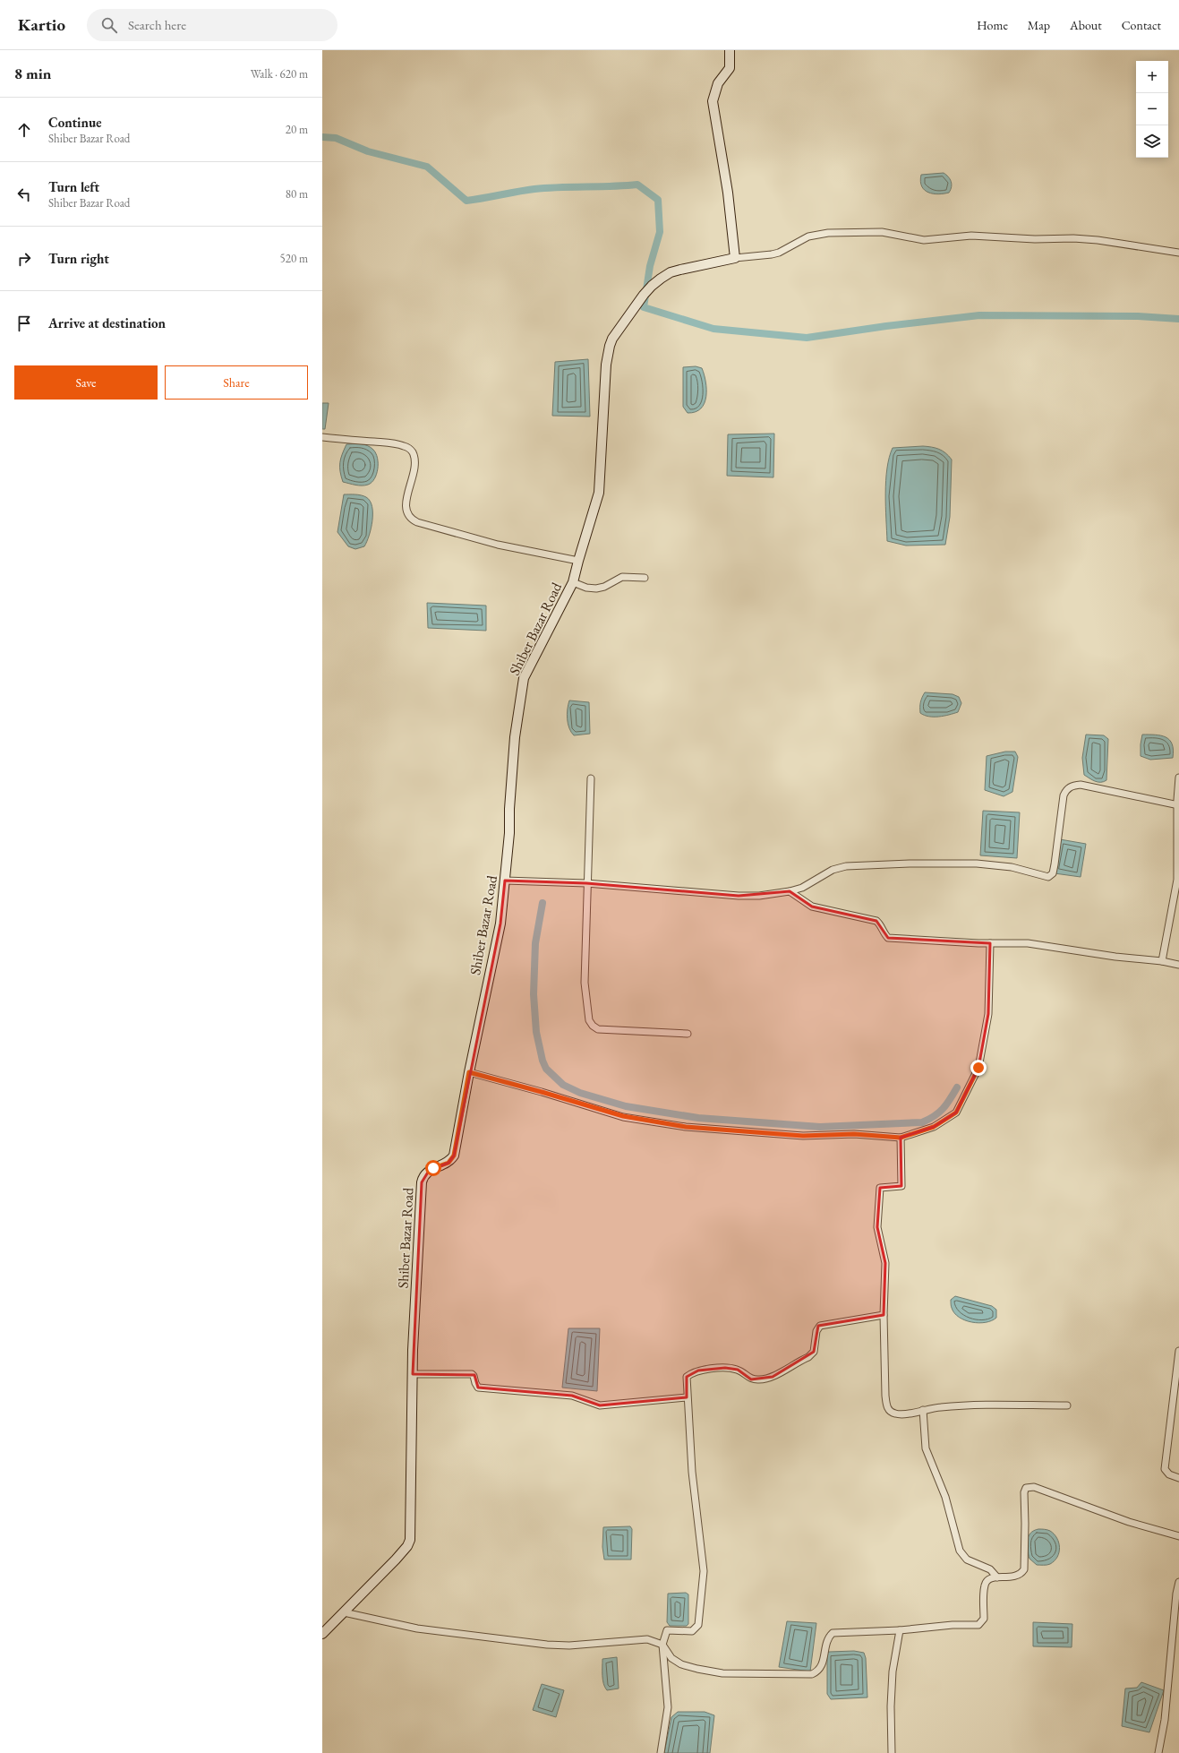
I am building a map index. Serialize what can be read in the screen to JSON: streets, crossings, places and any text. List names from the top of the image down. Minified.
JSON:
{"streets":{"street":["Shiber Bazar Road"]},"page":{"header":"Kartio","search":"Search here","nav":["Home","Map","About","Contact"],"heading":["8 min","Walk · 620 m"],"map_buttons":["+","−"],"list":[["Continue","Shiber Bazar Road","20 m"],["Turn left","Shiber Bazar Road","80 m"],["Turn right","520 m"],"Arrive at destination"],"buttons":["Save","Share"]}}
